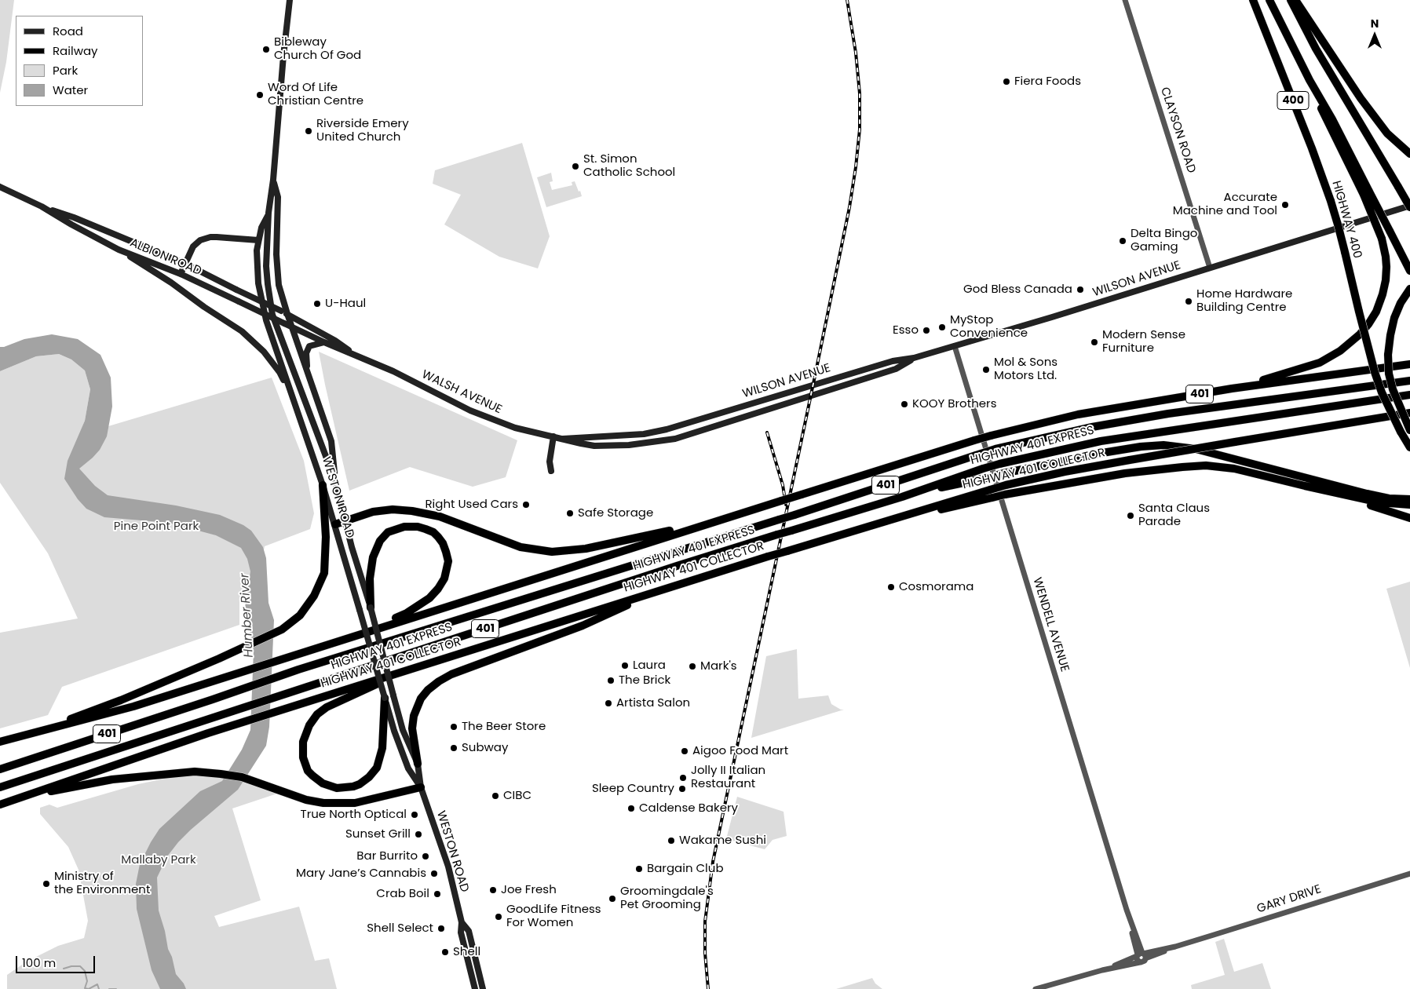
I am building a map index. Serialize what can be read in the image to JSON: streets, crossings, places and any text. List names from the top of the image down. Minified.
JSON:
{"streets":{"highway":["400","HIGHWAY 400","401","HIGHWAY 401 EXPRESS","HIGHWAY 401 COLLECTOR"],"main road":["ALBION ROAD","WILSON AVENUE","WALSH AVENUE","WESTON ROAD"],"street":["CLAYSON ROAD","WENDELL AVENUE","GARY DRIVE"]},"crossings":[["CLAYSON ROAD","WILSON AVENUE"],["ALBION ROAD","WALSH AVENUE"],["WILSON AVENUE","WALSH AVENUE"],["WILSON AVENUE","WENDELL AVENUE"],["WENDELL AVENUE","GARY DRIVE"]],"water":["Humber River"],"parks":["Pine Point Park","Mallaby Park"],"places":["Bibleway Church Of God","Fiera Foods","Word Of Life Christian Centre","Riverside Emery United Church","St. Simon Catholic School","Accurate Machine and Tool","Delta Bingo Gaming","God Bless Canada","Home Hardware Building Centre","U-Haul","MyStop Convenience","Esso","Modern Sense Furniture","Mol & Sons Motors Ltd.","KOOY Brothers","Right Used Cars","Safe Storage","Santa Claus Parade","Cosmorama","Laura","Mark's","The Brick","Artista Salon","The Beer Store","Subway","Aigoo Food Mart","Jolly II Italian Restaurant","Sleep Country","CIBC","Caldense Bakery","True North Optical","Sunset Grill","Wakame Sushi","Bar Burrito","Bargain Club","Mary Jane’s Cannabis","Ministry of the Environment","Joe Fresh","Crab Boil","Groomingdale's Pet Grooming","GoodLife Fitness For Women","Shell Select","Shell"],"legend":["Road","Railway","Park","Water"],"scale_bar":"100 m","north":"top"}
